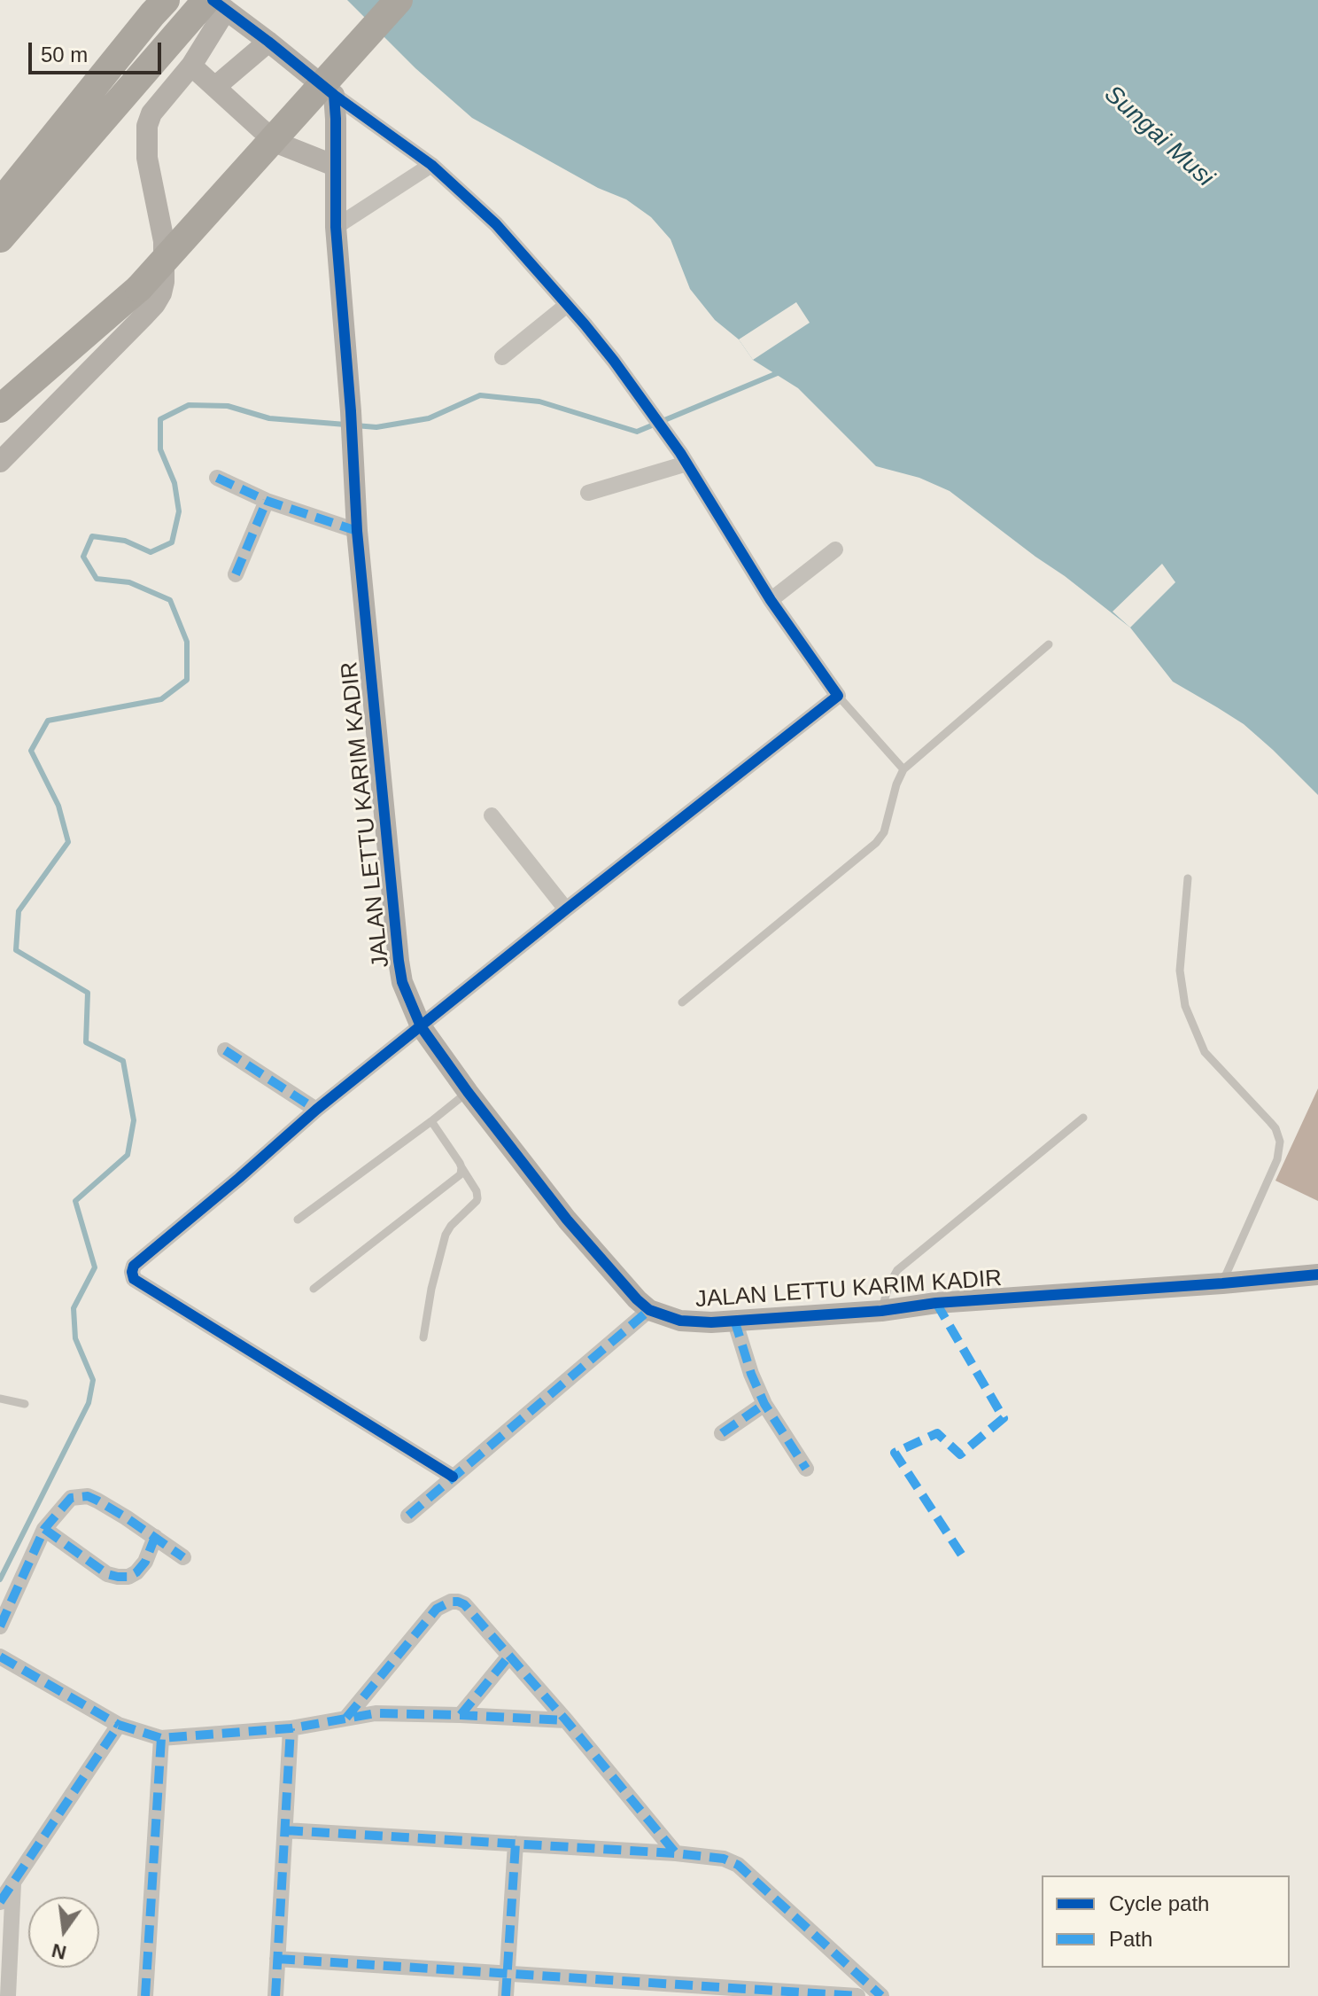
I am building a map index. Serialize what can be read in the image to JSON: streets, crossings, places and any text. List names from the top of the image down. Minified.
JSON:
{"streets":{"street":["JALAN LETTU KARIM KADIR"]},"water":["Sungai Musi"],"legend":["Cycle path","Path"],"scale_bar":"50 m","north":"bottom"}
